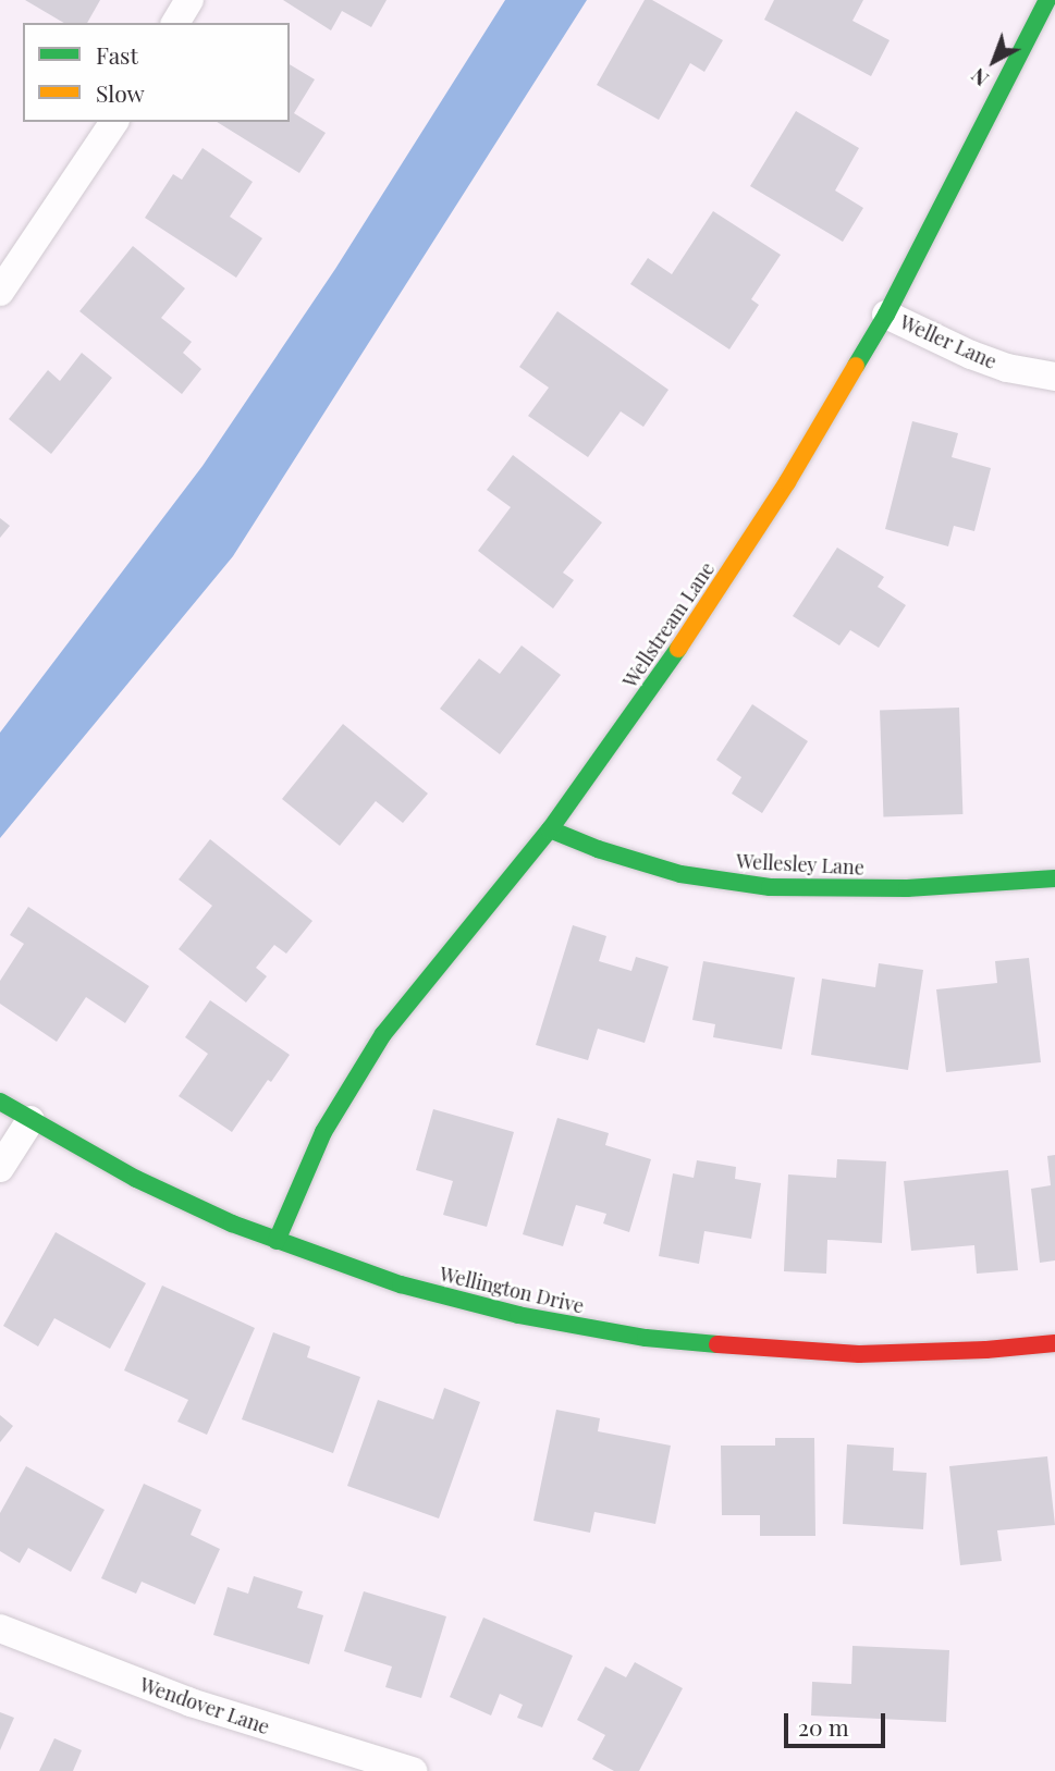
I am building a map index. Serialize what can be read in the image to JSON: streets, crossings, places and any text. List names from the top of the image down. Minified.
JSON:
{"streets":{"street":["Weller Lane","Wellstream Lane","Wellesley Lane","Wellington Drive","Wendover Lane"]},"crossings":[["Weller Lane","Wellstream Lane"],["Wellstream Lane","Wellesley Lane"],["Wellstream Lane","Wellington Drive"]],"legend":["Fast","Slow"],"scale_bar":"20 m","north":"bottom left"}
